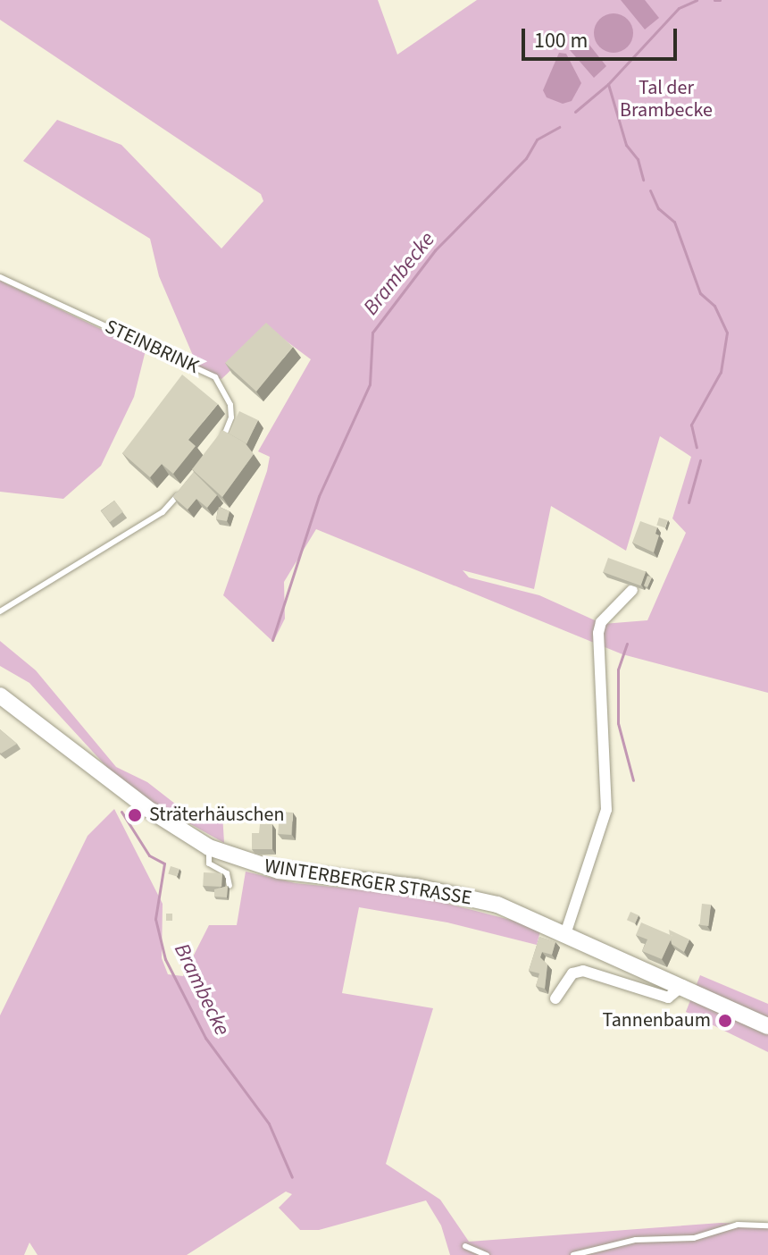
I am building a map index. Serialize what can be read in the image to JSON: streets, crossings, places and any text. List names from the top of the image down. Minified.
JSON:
{"streets":{"main road":["WINTERBERGER STRASSE"],"lane":["STEINBRINK"]},"water":["Brambecke"],"parks":["Tal der Brambecke"],"places":["Sträterhäuschen","Tannenbaum"],"scale_bar":"100 m"}
